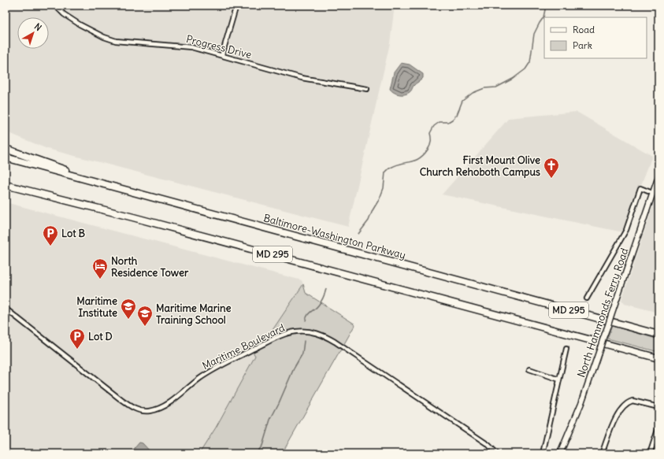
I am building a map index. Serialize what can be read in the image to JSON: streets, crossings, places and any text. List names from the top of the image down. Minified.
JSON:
{"streets":{"highway":["Baltimore-Washington Parkway","MD 295"],"street":["Progress Drive","North Hammonds Ferry Road","Maritime Boulevard"]},"places":{"church":["First Mount Olive Church Rehoboth Campus"],"parking":["Lot B","Lot D"],"hotel":["North Residence Tower"],"school or university":["Maritime Institute","Maritime Marine Training School"]},"legend":["Road","Park"],"north":"top right"}
